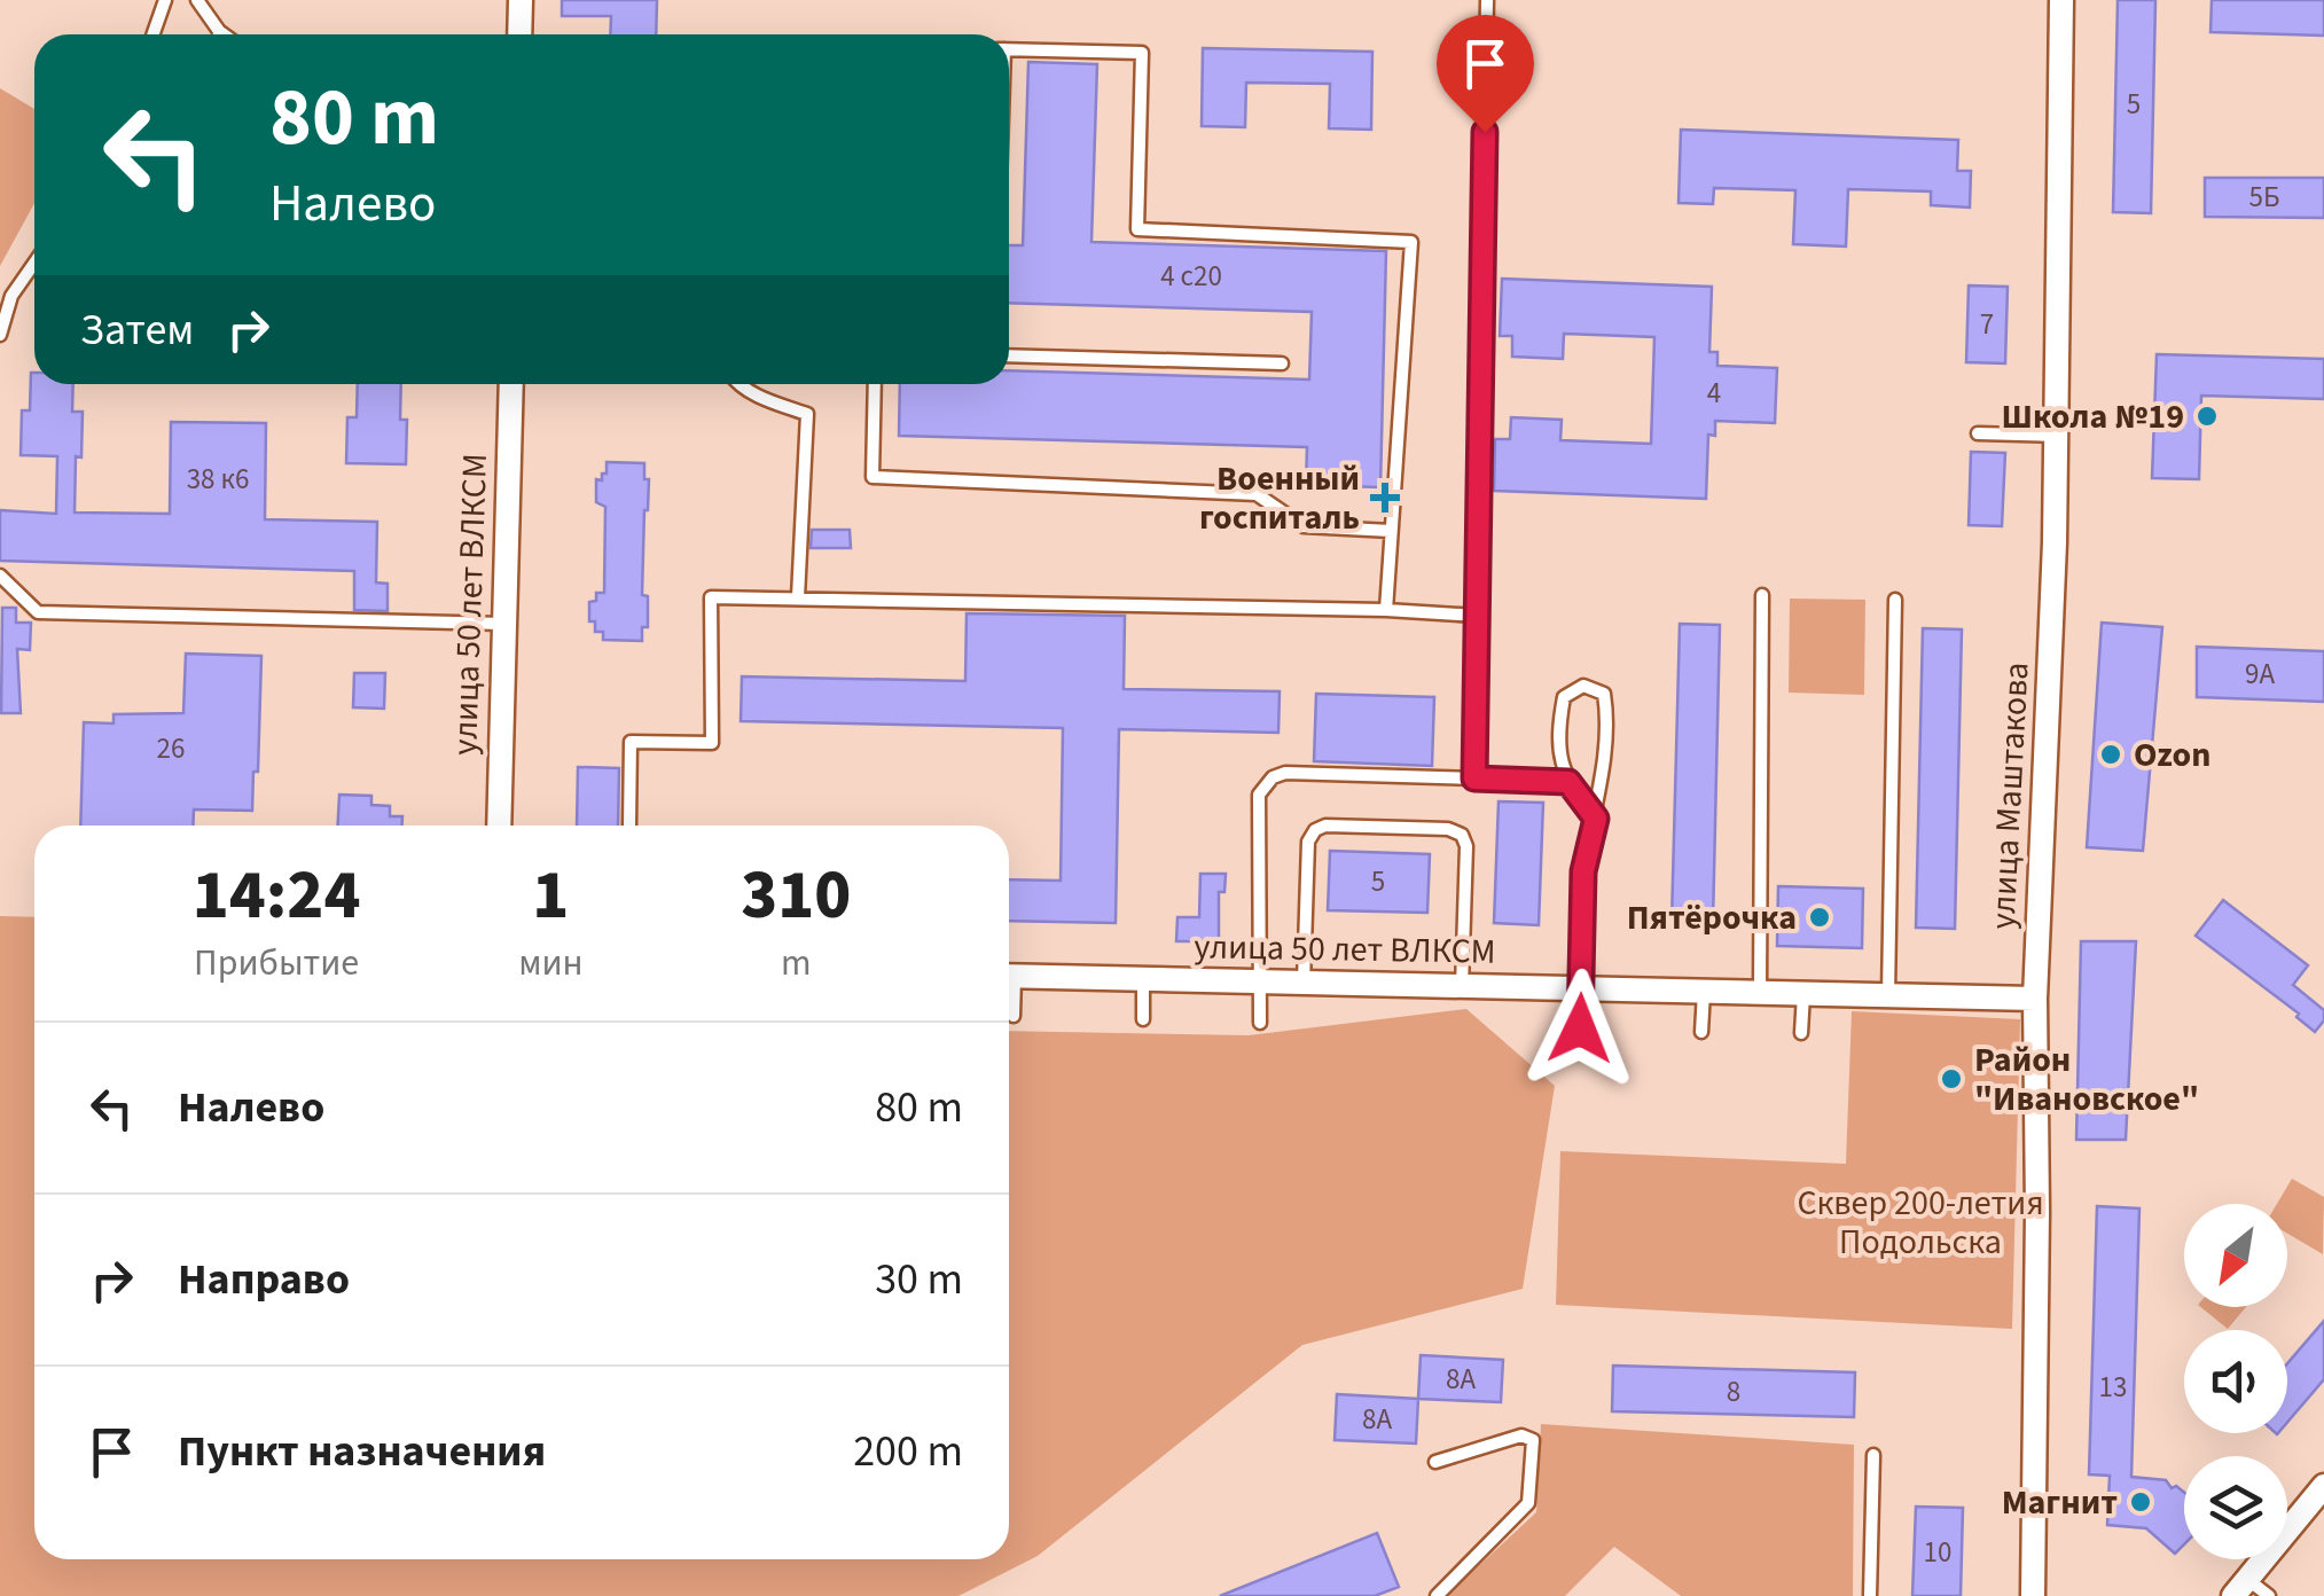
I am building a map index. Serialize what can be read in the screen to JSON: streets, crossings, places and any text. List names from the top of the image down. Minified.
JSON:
{"streets":{"street":["улица 50 лет ВЛКСМ","улица Маштакова"]},"crossings":[["улица 50 лет ВЛКСМ","улица Маштакова"]],"parks":["Сквер 200-летия Подольска"],"places":{"other":["Школа №19","Ozon","Пятёрочка","Район \"Ивановское\"","Магнит"],"health":["Военный госпиталь"]},"house_numbers":["5","5Б","4 с20","7","4","38 к6","9А","26","5","8А","13","8","8А","10"],"north":"bottom left","page":{"turn":["80 m","Налево"],"then":"Затем","eta":["14:24","Прибытие","1","мин","310","m"],"list":[{"name":"Налево","value":"80 m"},{"name":"Направо","value":"30 m"},{"name":"Пункт назначения","value":"200 m"}]}}
